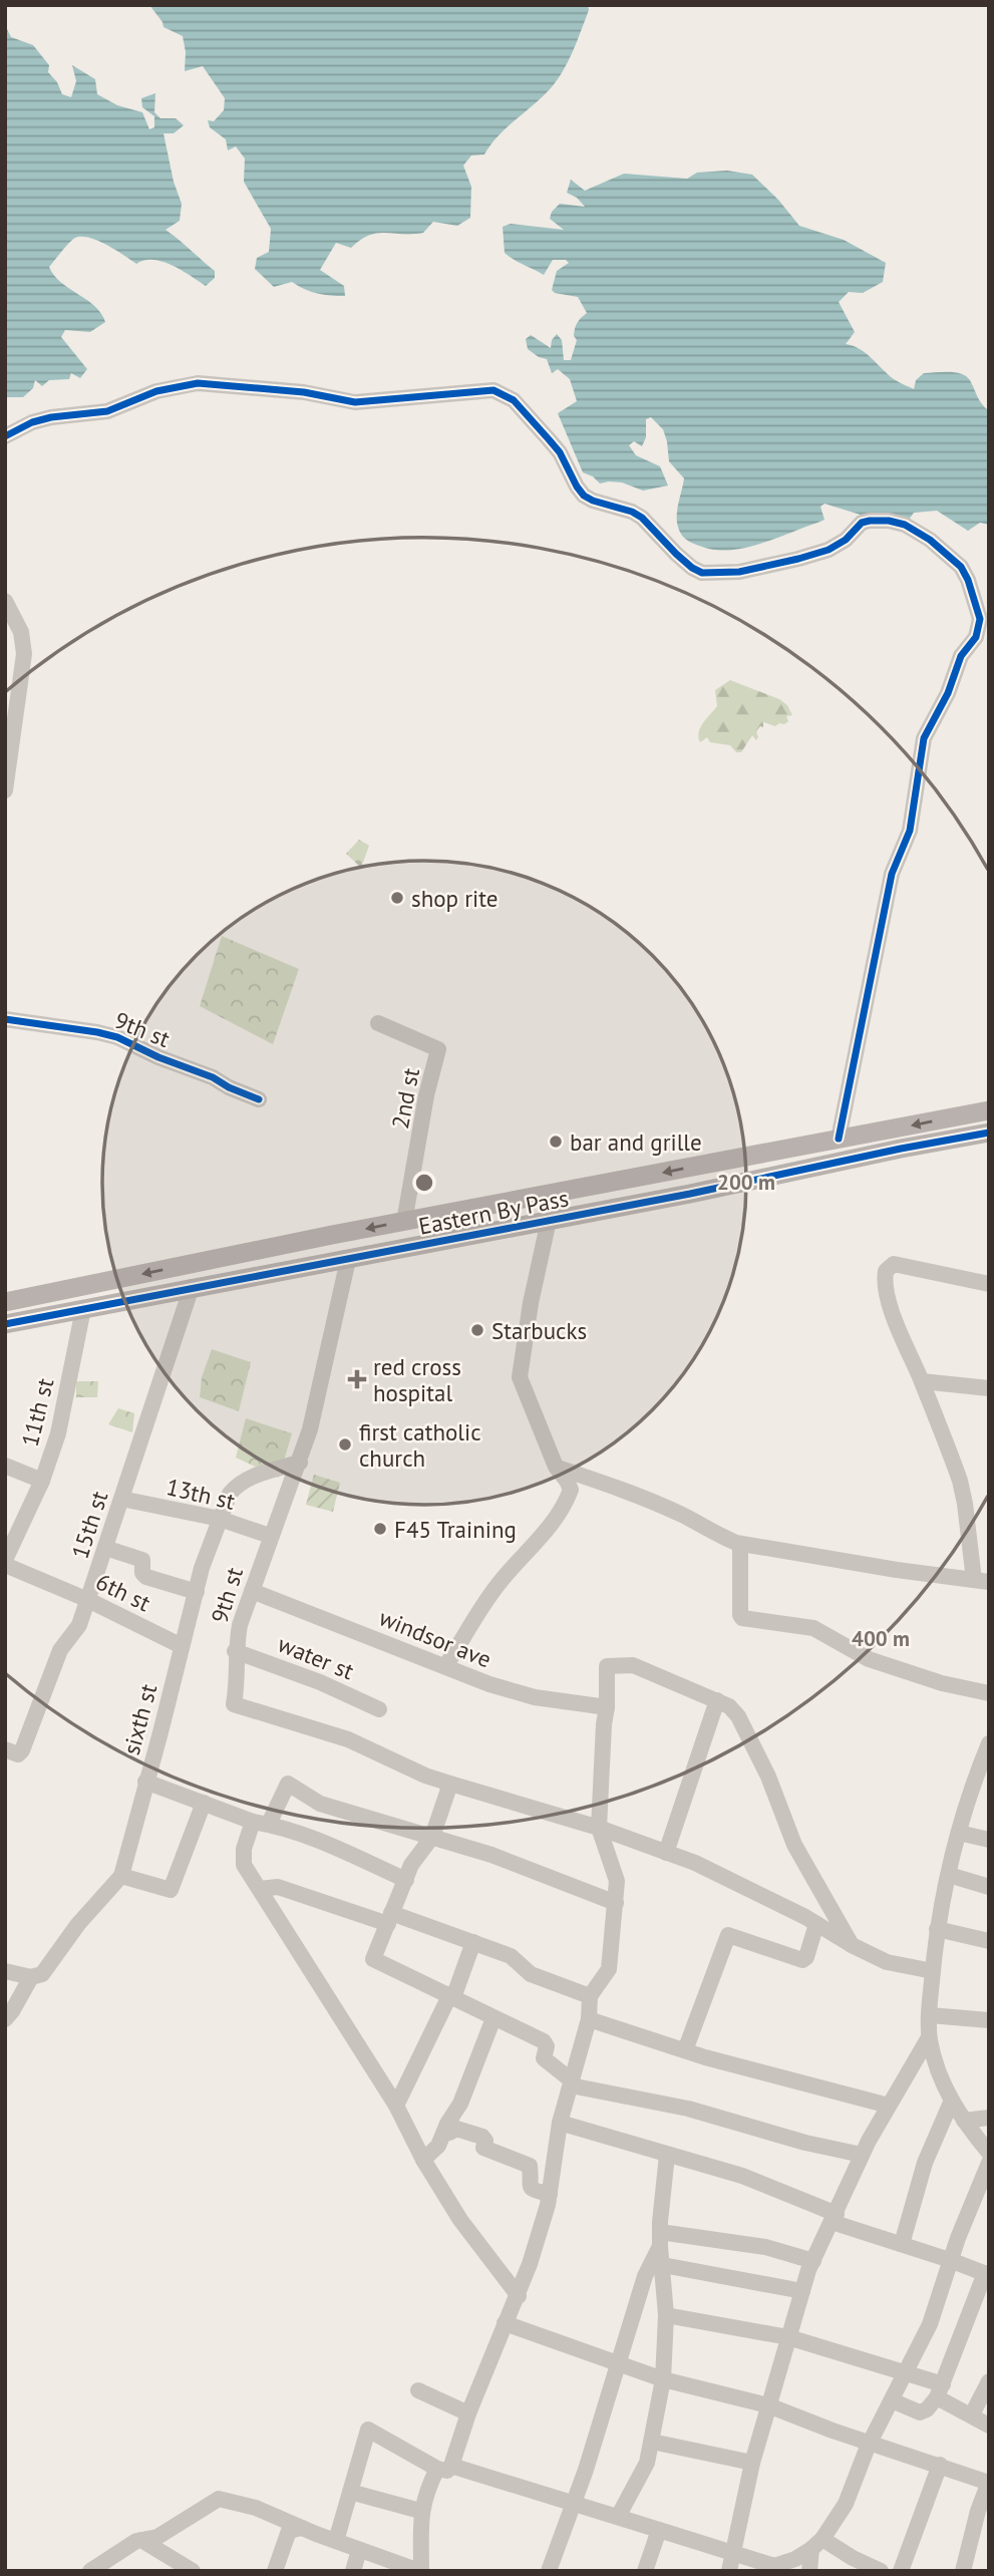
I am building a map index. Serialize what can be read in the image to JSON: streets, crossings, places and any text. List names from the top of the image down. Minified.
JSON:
{"streets":{"main road":["Eastern By Pass"],"street":["9th st","2nd st","11th st","13th st","15th st","6th st","windsor ave","water st","sixth st"]},"crossings":[["9th st","Eastern By Pass"],["9th st","13th st"],["9th st","windsor ave"],["9th st","water st"],["9th st","sixth st"],["2nd st","Eastern By Pass"],["Eastern By Pass","11th st"],["Eastern By Pass","15th st"],["13th st","15th st"],["13th st","sixth st"],["15th st","6th st"],["6th st","sixth st"]],"places":{"other":["shop rite","bar and grille","Starbucks","first catholic church","F45 Training"],"health":["red cross hospital"]},"rings":["200 m","400 m"]}
